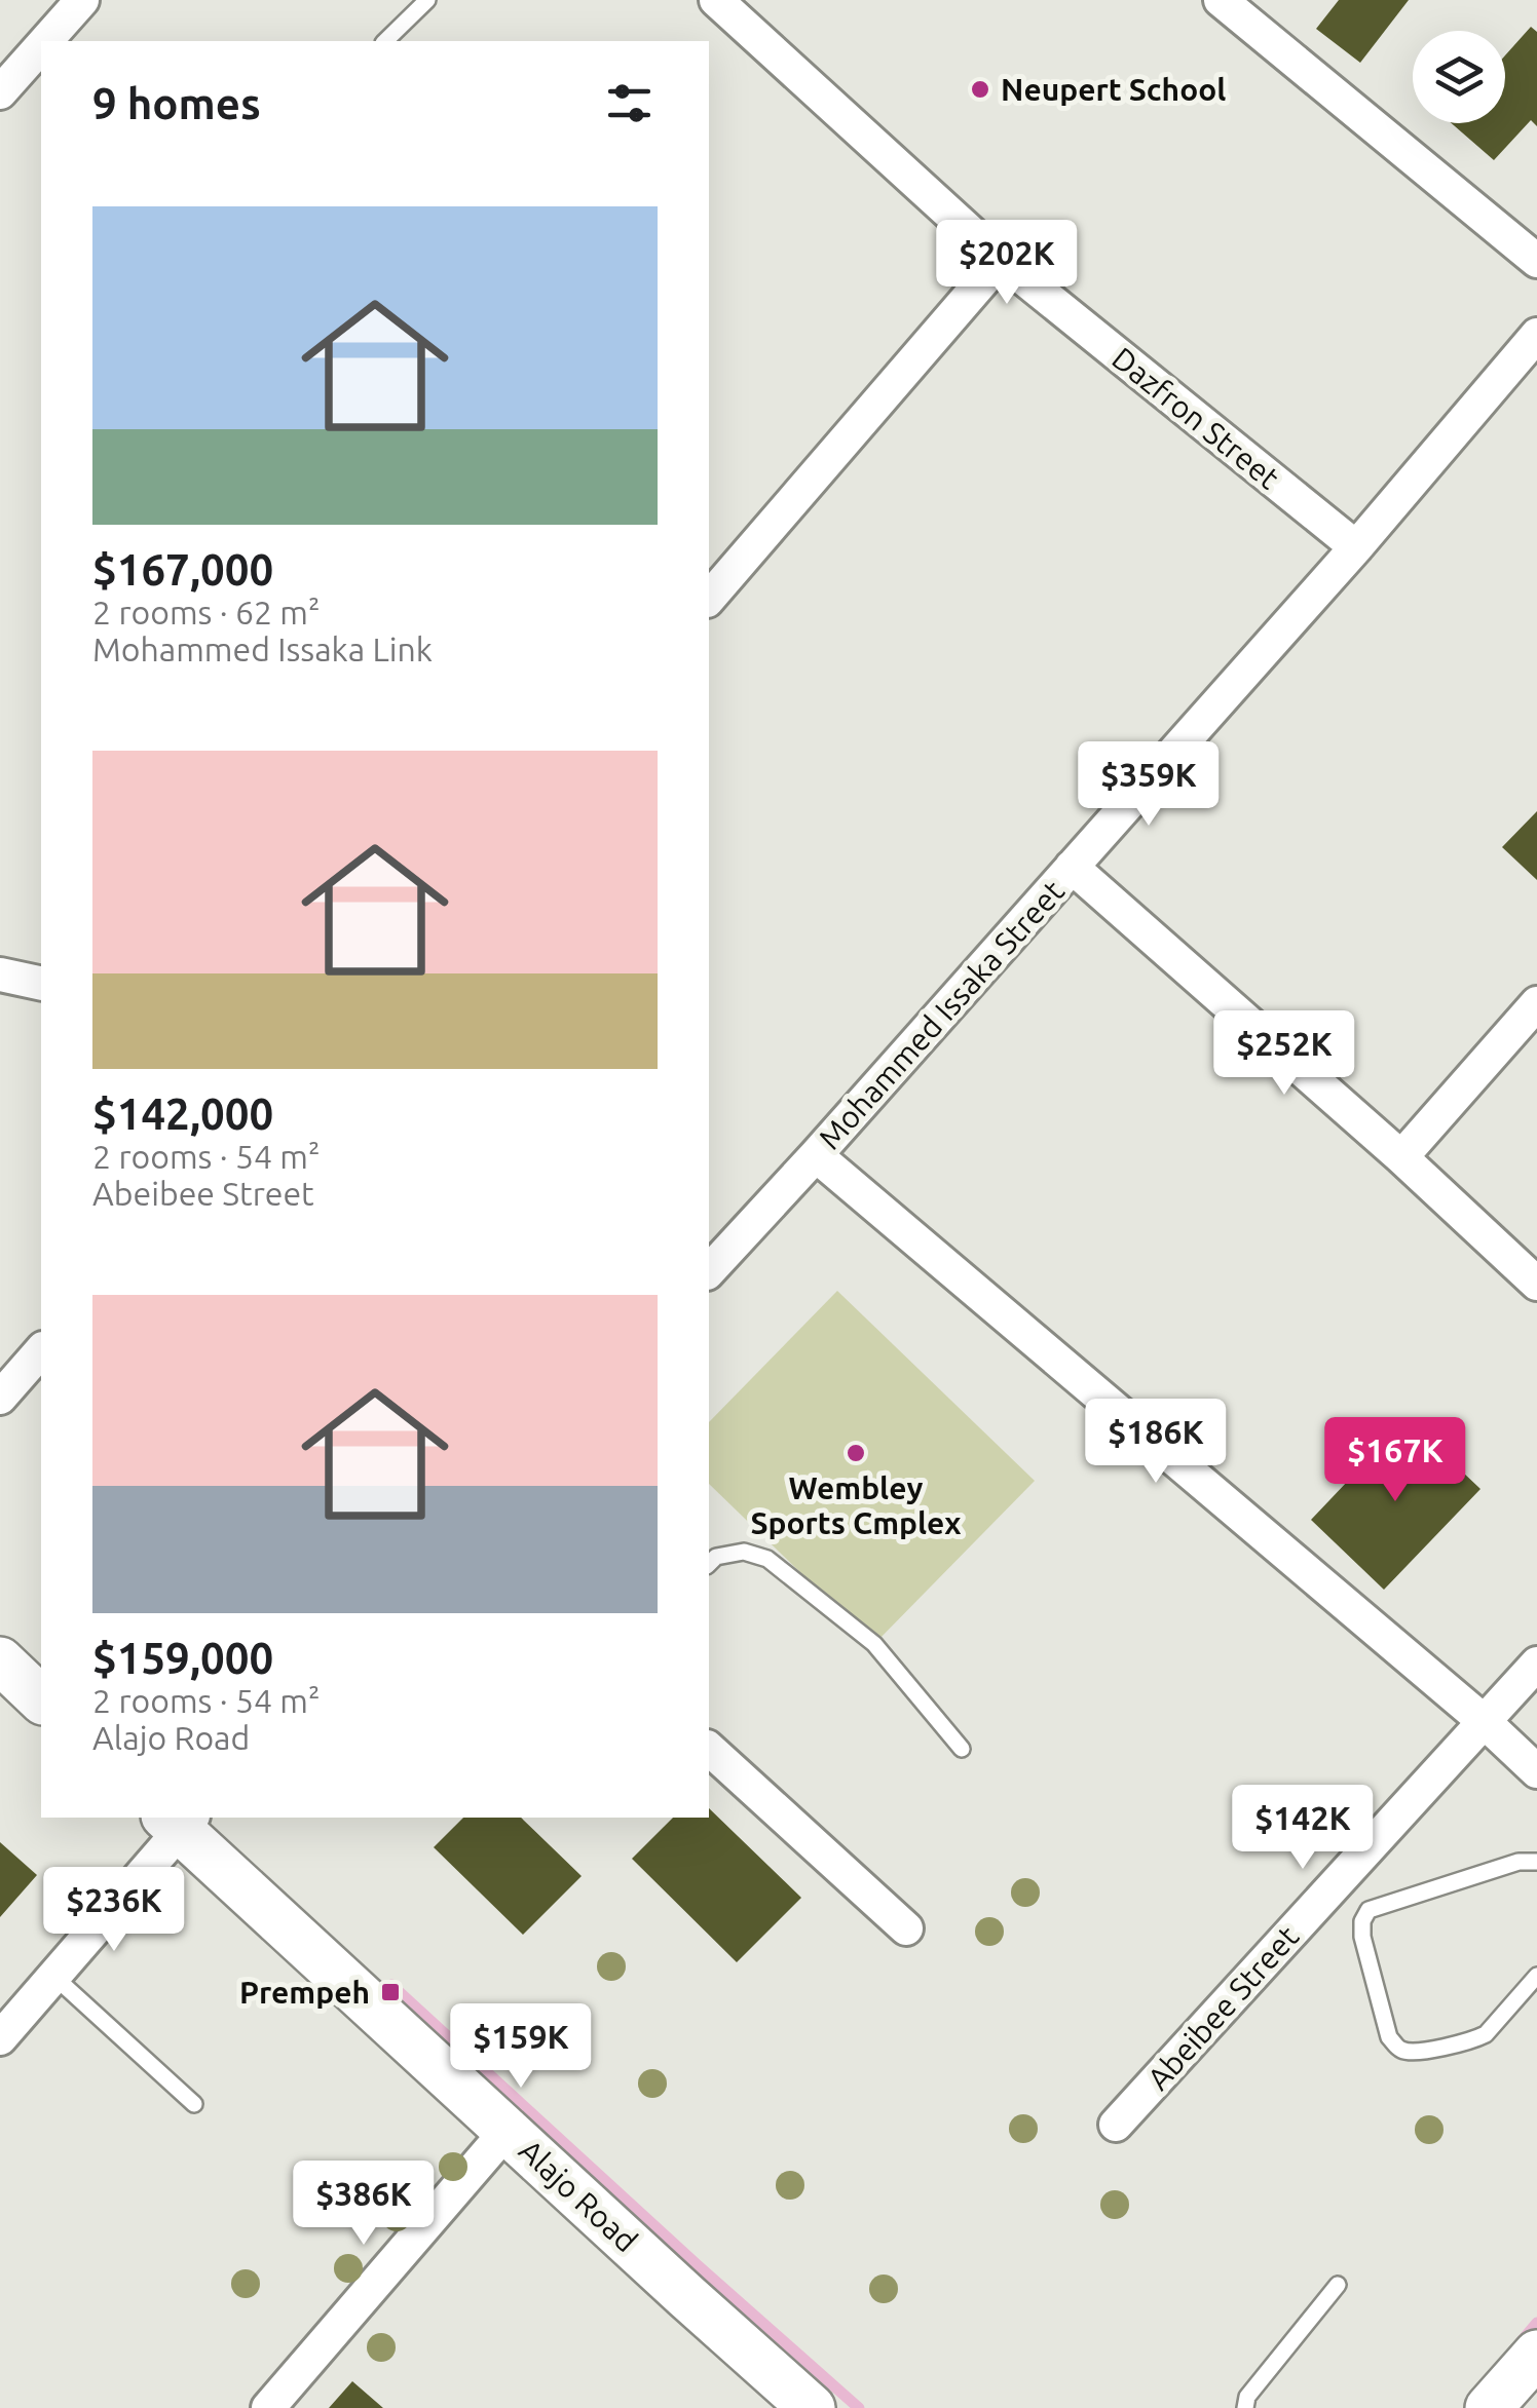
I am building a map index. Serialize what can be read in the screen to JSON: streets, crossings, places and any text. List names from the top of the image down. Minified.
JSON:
{"streets":{"street":["Dazfron Street","Mohammed Issaka Street","Abeibee Street","Alajo Road"]},"crossings":[["Dazfron Street","Mohammed Issaka Street"]],"places":{"other":["Neupert School","Wembley Sports Cmplex"],"transit":["Prempeh"]},"page":{"heading":"9 homes","list":[{"name":"$167,000","note":"2 rooms · 62 m² · Mohammed Issaka Link"},{"name":"$142,000","note":"2 rooms · 54 m² · Abeibee Street"},{"name":"$159,000","note":"2 rooms · 54 m² · Alajo Road"}],"price":["$202K","$359K","$252K","$186K","$167K","$142K","$236K","$159K","$386K"]}}
